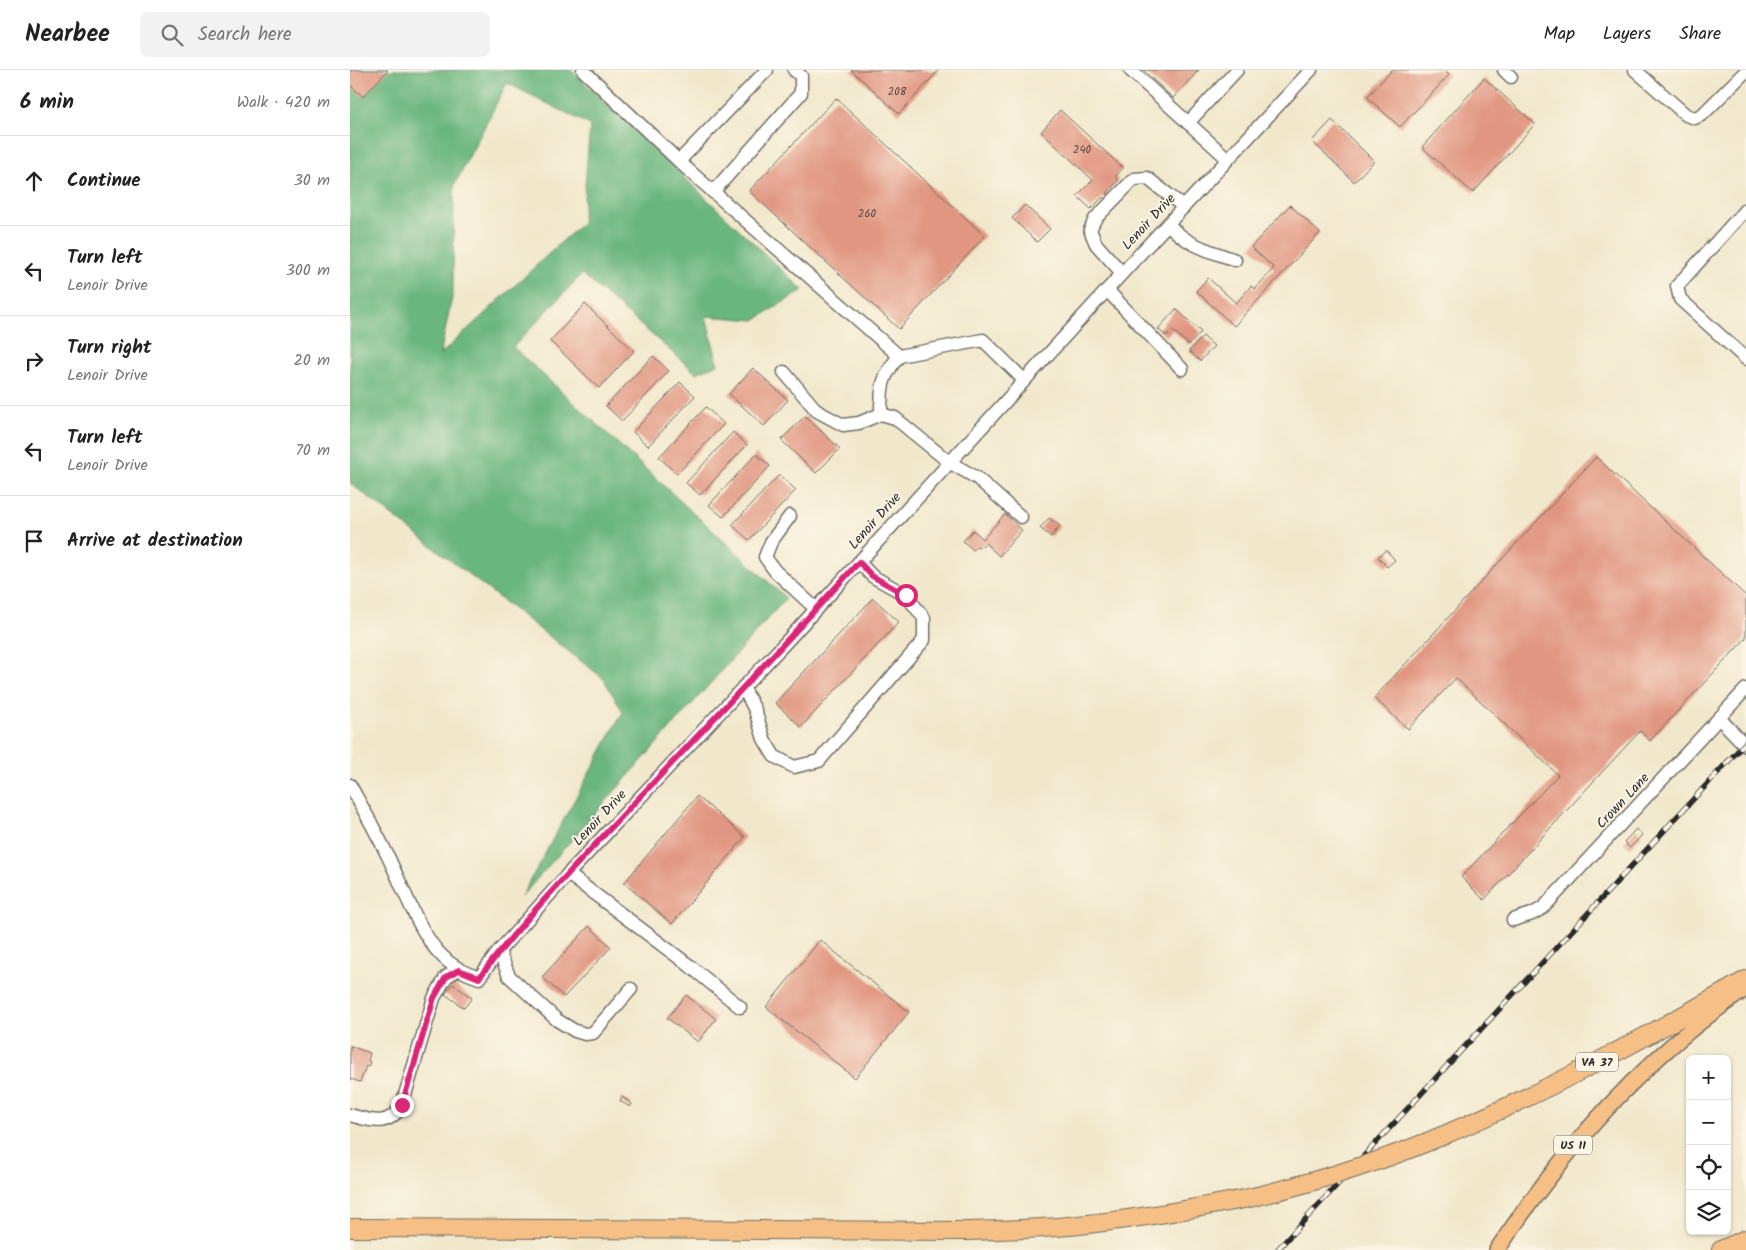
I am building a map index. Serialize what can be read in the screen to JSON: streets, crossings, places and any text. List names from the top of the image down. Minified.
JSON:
{"streets":{"highway":["VA 37"],"main road":["US 11"],"street":["Lenoir Drive","Crown Lane"]},"house_numbers":["208","240","260"],"page":{"header":"Nearbee","search":"Search here","nav":["Map","Layers","Share"],"heading":["6 min","Walk · 420 m"],"list":[["Continue","30 m"],["Turn left","Lenoir Drive","300 m"],["Turn right","Lenoir Drive","20 m"],["Turn left","Lenoir Drive","70 m"],"Arrive at destination"],"map_buttons":["+","−"]}}
